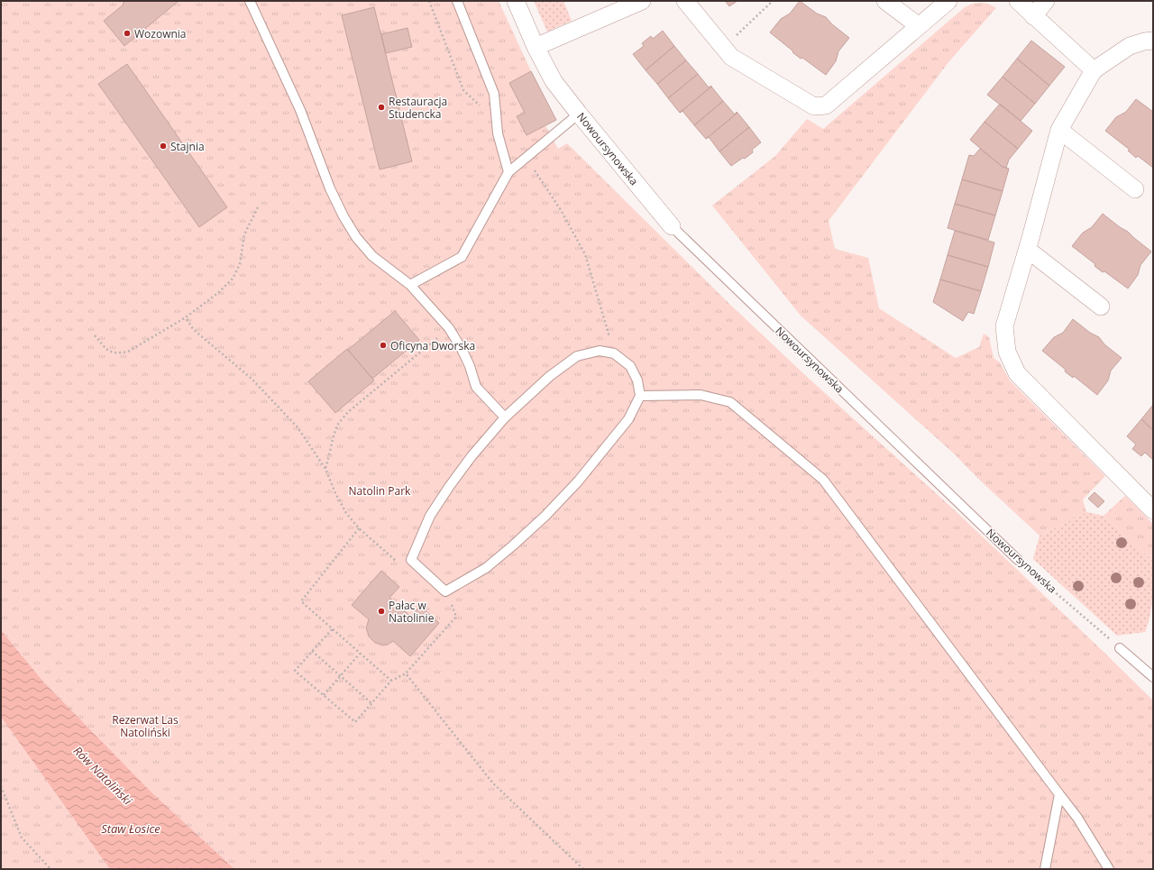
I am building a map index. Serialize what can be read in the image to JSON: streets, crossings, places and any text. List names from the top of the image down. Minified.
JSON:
{"streets":{"street":["Nowoursynowska"]},"water":["Rów Natoliński","Staw Łosice"],"parks":["Natolin Park","Rezerwat Las Natoliński"],"places":["Wozownia","Restauracja Studencka","Stajnia","Oficyna Dworska","Pałac w Natolinie"]}
